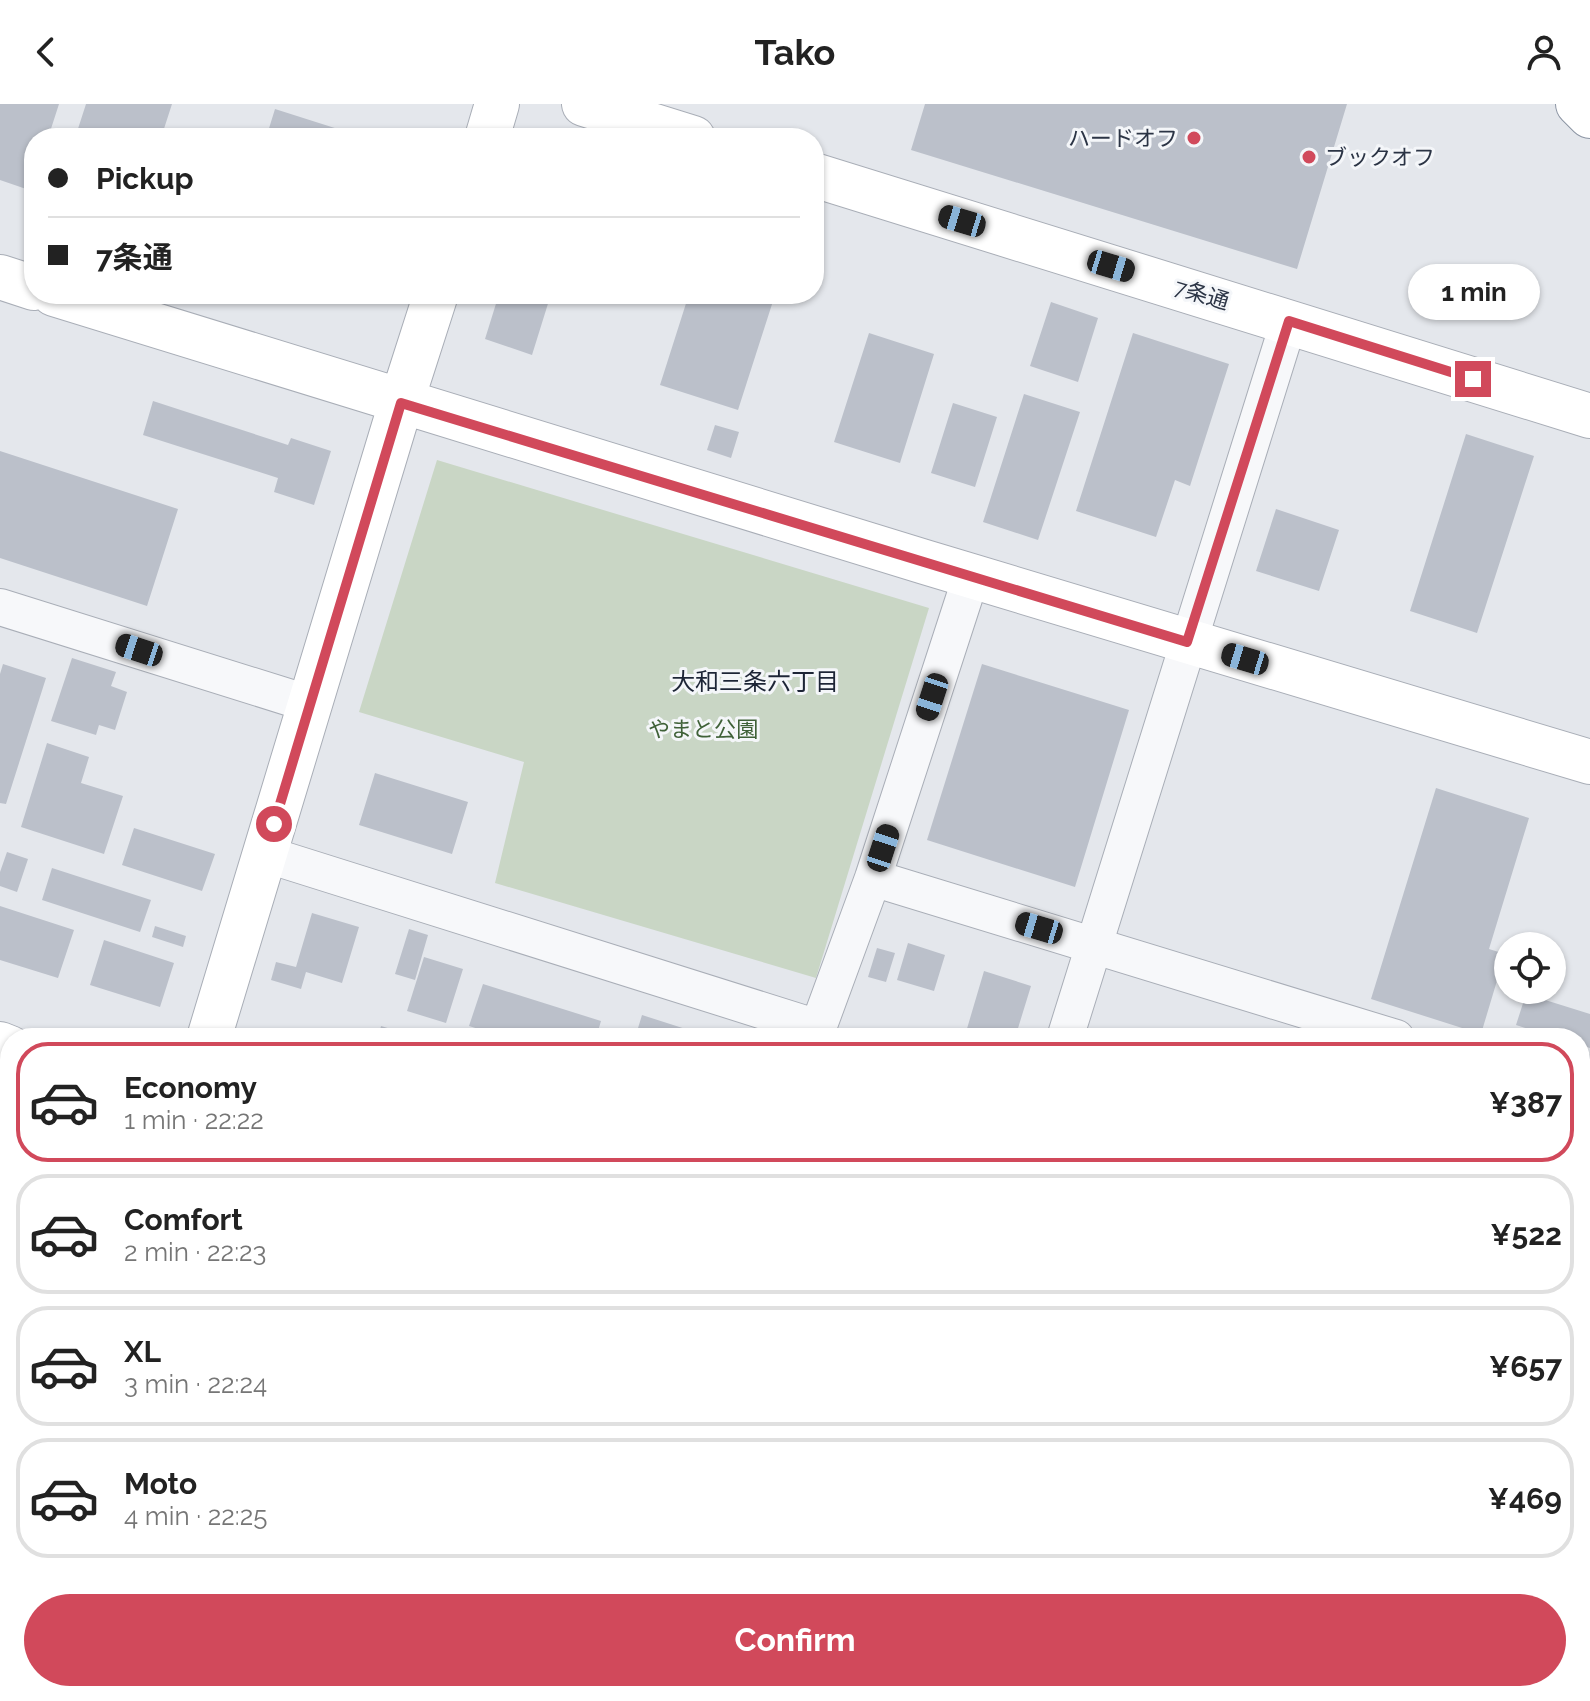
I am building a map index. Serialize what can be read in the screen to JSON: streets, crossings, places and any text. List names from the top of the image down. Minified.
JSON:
{"streets":{"main road":["7条通"]},"districts":["大和三条六丁目"],"parks":["やまと公園"],"places":["ハードオフ","ブックオフ"],"page":{"header":"Tako","banner":["Pickup","7条通"],"bubble":"1 min","list":[{"name":"Economy","note":"1 min · 22:22","value":"¥387"},{"name":"Comfort","note":"2 min · 22:23","value":"¥522"},{"name":"XL","note":"3 min · 22:24","value":"¥657"},{"name":"Moto","note":"4 min · 22:25","value":"¥469"}],"buttons":"Confirm"}}
